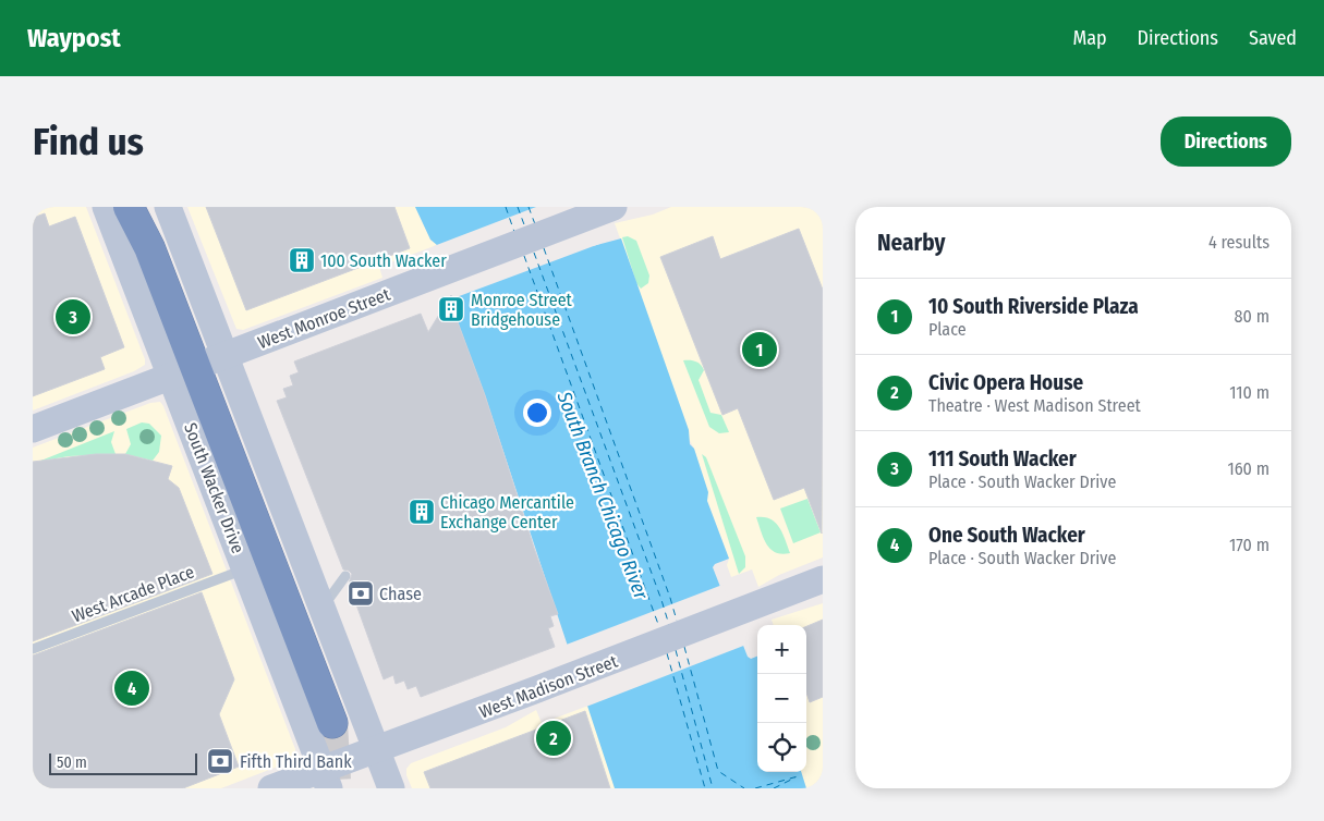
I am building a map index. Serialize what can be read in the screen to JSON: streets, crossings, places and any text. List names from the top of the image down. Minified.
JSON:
{"streets":{"main road":["West Monroe Street","South Wacker Drive","West Madison Street"],"lane":["West Arcade Place"]},"crossings":[["West Monroe Street","South Wacker Drive"],["South Wacker Drive","West Arcade Place"],["South Wacker Drive","West Madison Street"]],"water":["South Branch Chicago River"],"places":{"building":["100 South Wacker","Monroe Street Bridgehouse","Chicago Mercantile Exchange Center"],"bank":["Chase","Fifth Third Bank"]},"scale_bar":"50 m","page":{"header":"Waypost","nav":["Map","Directions","Saved"],"buttons":"Directions","title":"Find us","heading":["Nearby","4 results"],"list":[{"mark":"1","name":"10 South Riverside Plaza","note":"Place","value":"80 m"},{"mark":"2","name":"Civic Opera House","note":"Theatre · West Madison Street","value":"110 m"},{"mark":"3","name":"111 South Wacker","note":"Place · South Wacker Drive","value":"160 m"},{"mark":"4","name":"One South Wacker","note":"Place · South Wacker Drive","value":"170 m"}],"pins":["3","1","4","2"],"map_buttons":["+","−"],"scale":"50 m"}}
